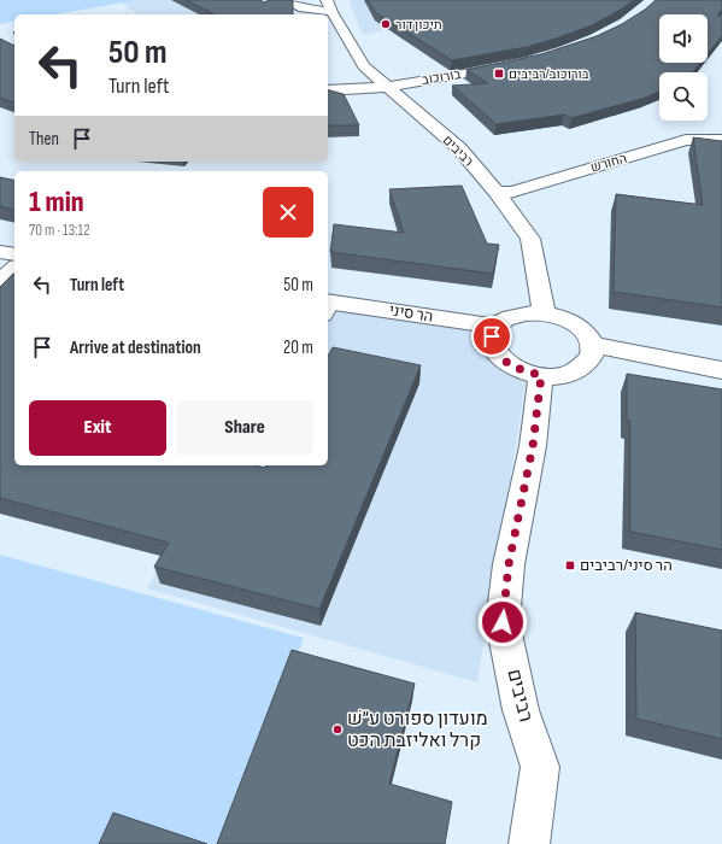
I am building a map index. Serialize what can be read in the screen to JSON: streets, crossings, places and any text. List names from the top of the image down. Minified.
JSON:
{"streets":{"street":["בורוכוב","רביבים","החורש","הר סיני"]},"crossings":[["בורוכוב","רביבים"],["רביבים","החורש"],["רביבים","הר סיני"]],"places":{"other":["תיכון דור","מועדון ספורט ע״שׁ קרל ואליזבת הכט"],"transit":["בורוכוב/רביבים","הר סיני/רביבים"]},"page":{"turn":["50 m","Turn left"],"then":"Then","heading":["1 min","70 m · 13:12"],"list":[{"name":"Turn left","value":"50 m"},{"name":"Arrive at destination","value":"20 m"}],"buttons":["Exit","Share"]}}
